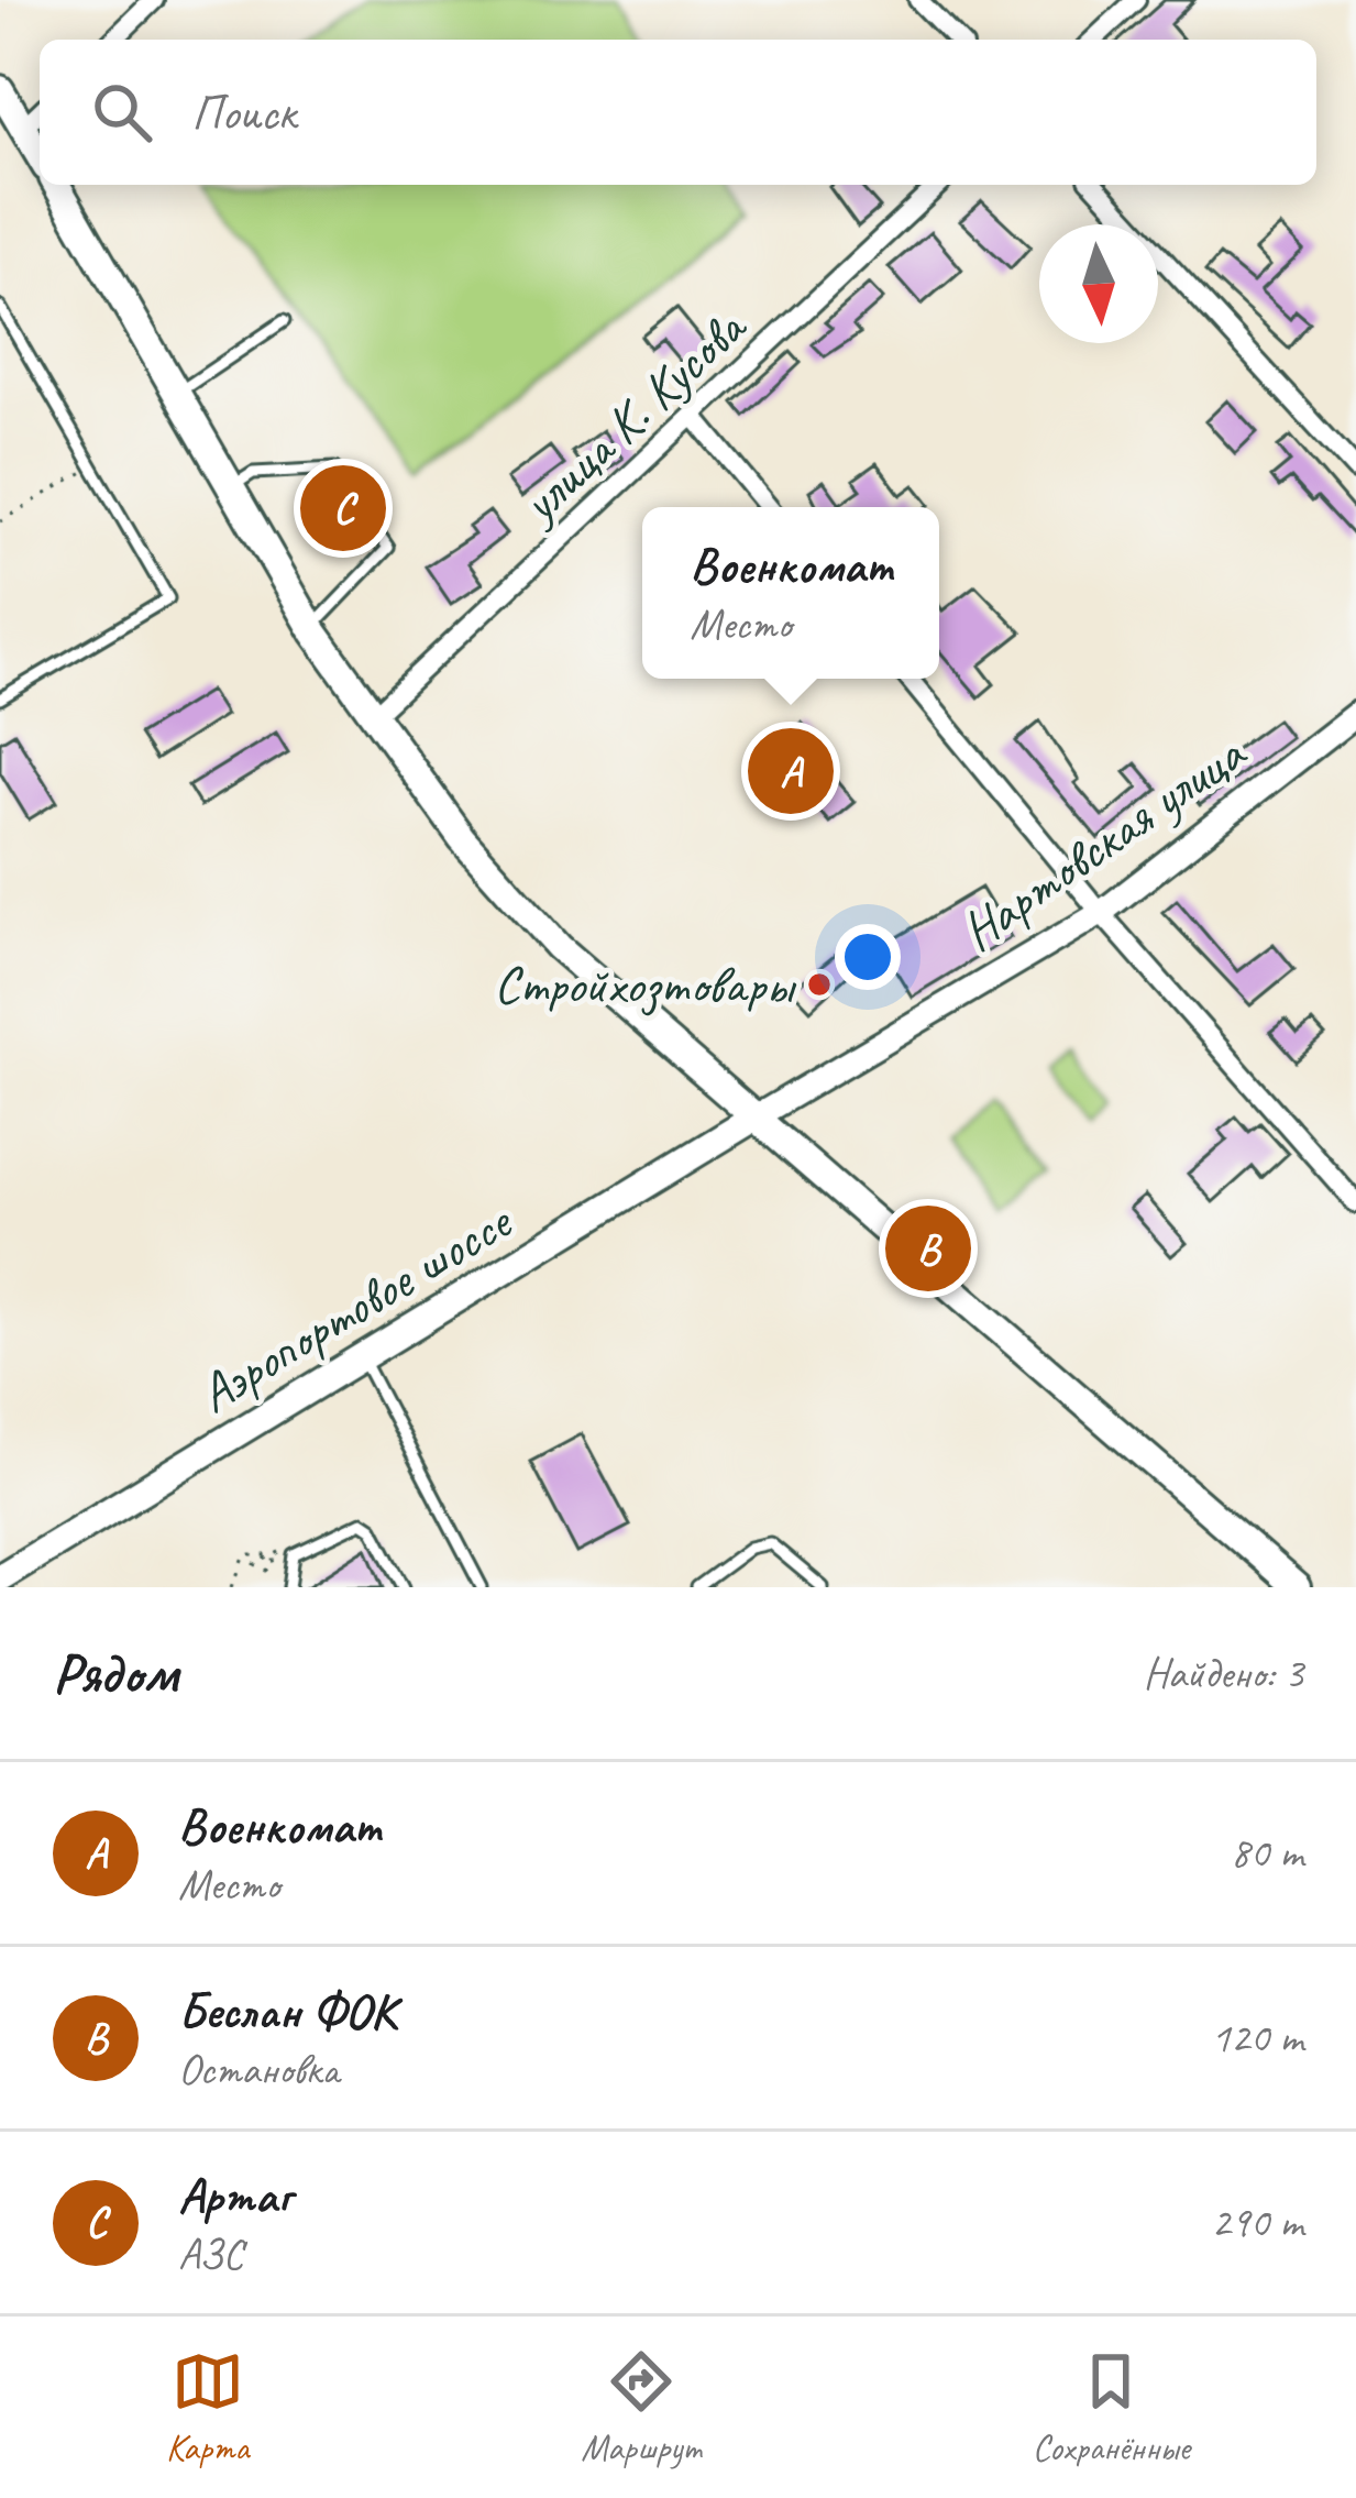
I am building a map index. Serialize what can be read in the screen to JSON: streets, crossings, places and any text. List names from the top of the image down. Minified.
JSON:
{"streets":{"main road":["Аэропортовое шоссе"],"street":["улица К. Кусова","Нартовская улица"]},"crossings":[["Нартовская улица","Аэропортовое шоссе"]],"places":["Стройхозтовары"],"north":"bottom","page":{"search":"Поиск","pins":["C","A","B"],"popup":["Военкомат","Место"],"heading":["Рядом","Найдено: 3"],"list":[{"mark":"A","name":"Военкомат","note":"Место","value":"80 m"},{"mark":"B","name":"Беслан ФОК","note":"Остановка","value":"120 m"},{"mark":"C","name":"Артаг","note":"АЗС","value":"290 m"}],"nav":["Карта","Маршрут","Сохранённые"]}}
